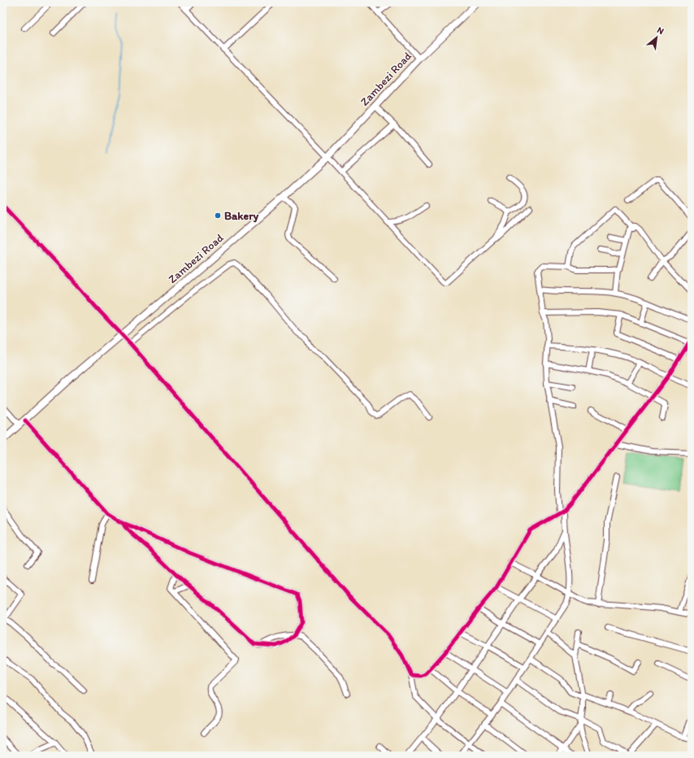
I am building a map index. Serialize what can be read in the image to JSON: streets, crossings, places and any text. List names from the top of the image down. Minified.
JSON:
{"streets":{"main road":["Zambezi Road"]},"places":["Bakery"],"north":"top right"}
